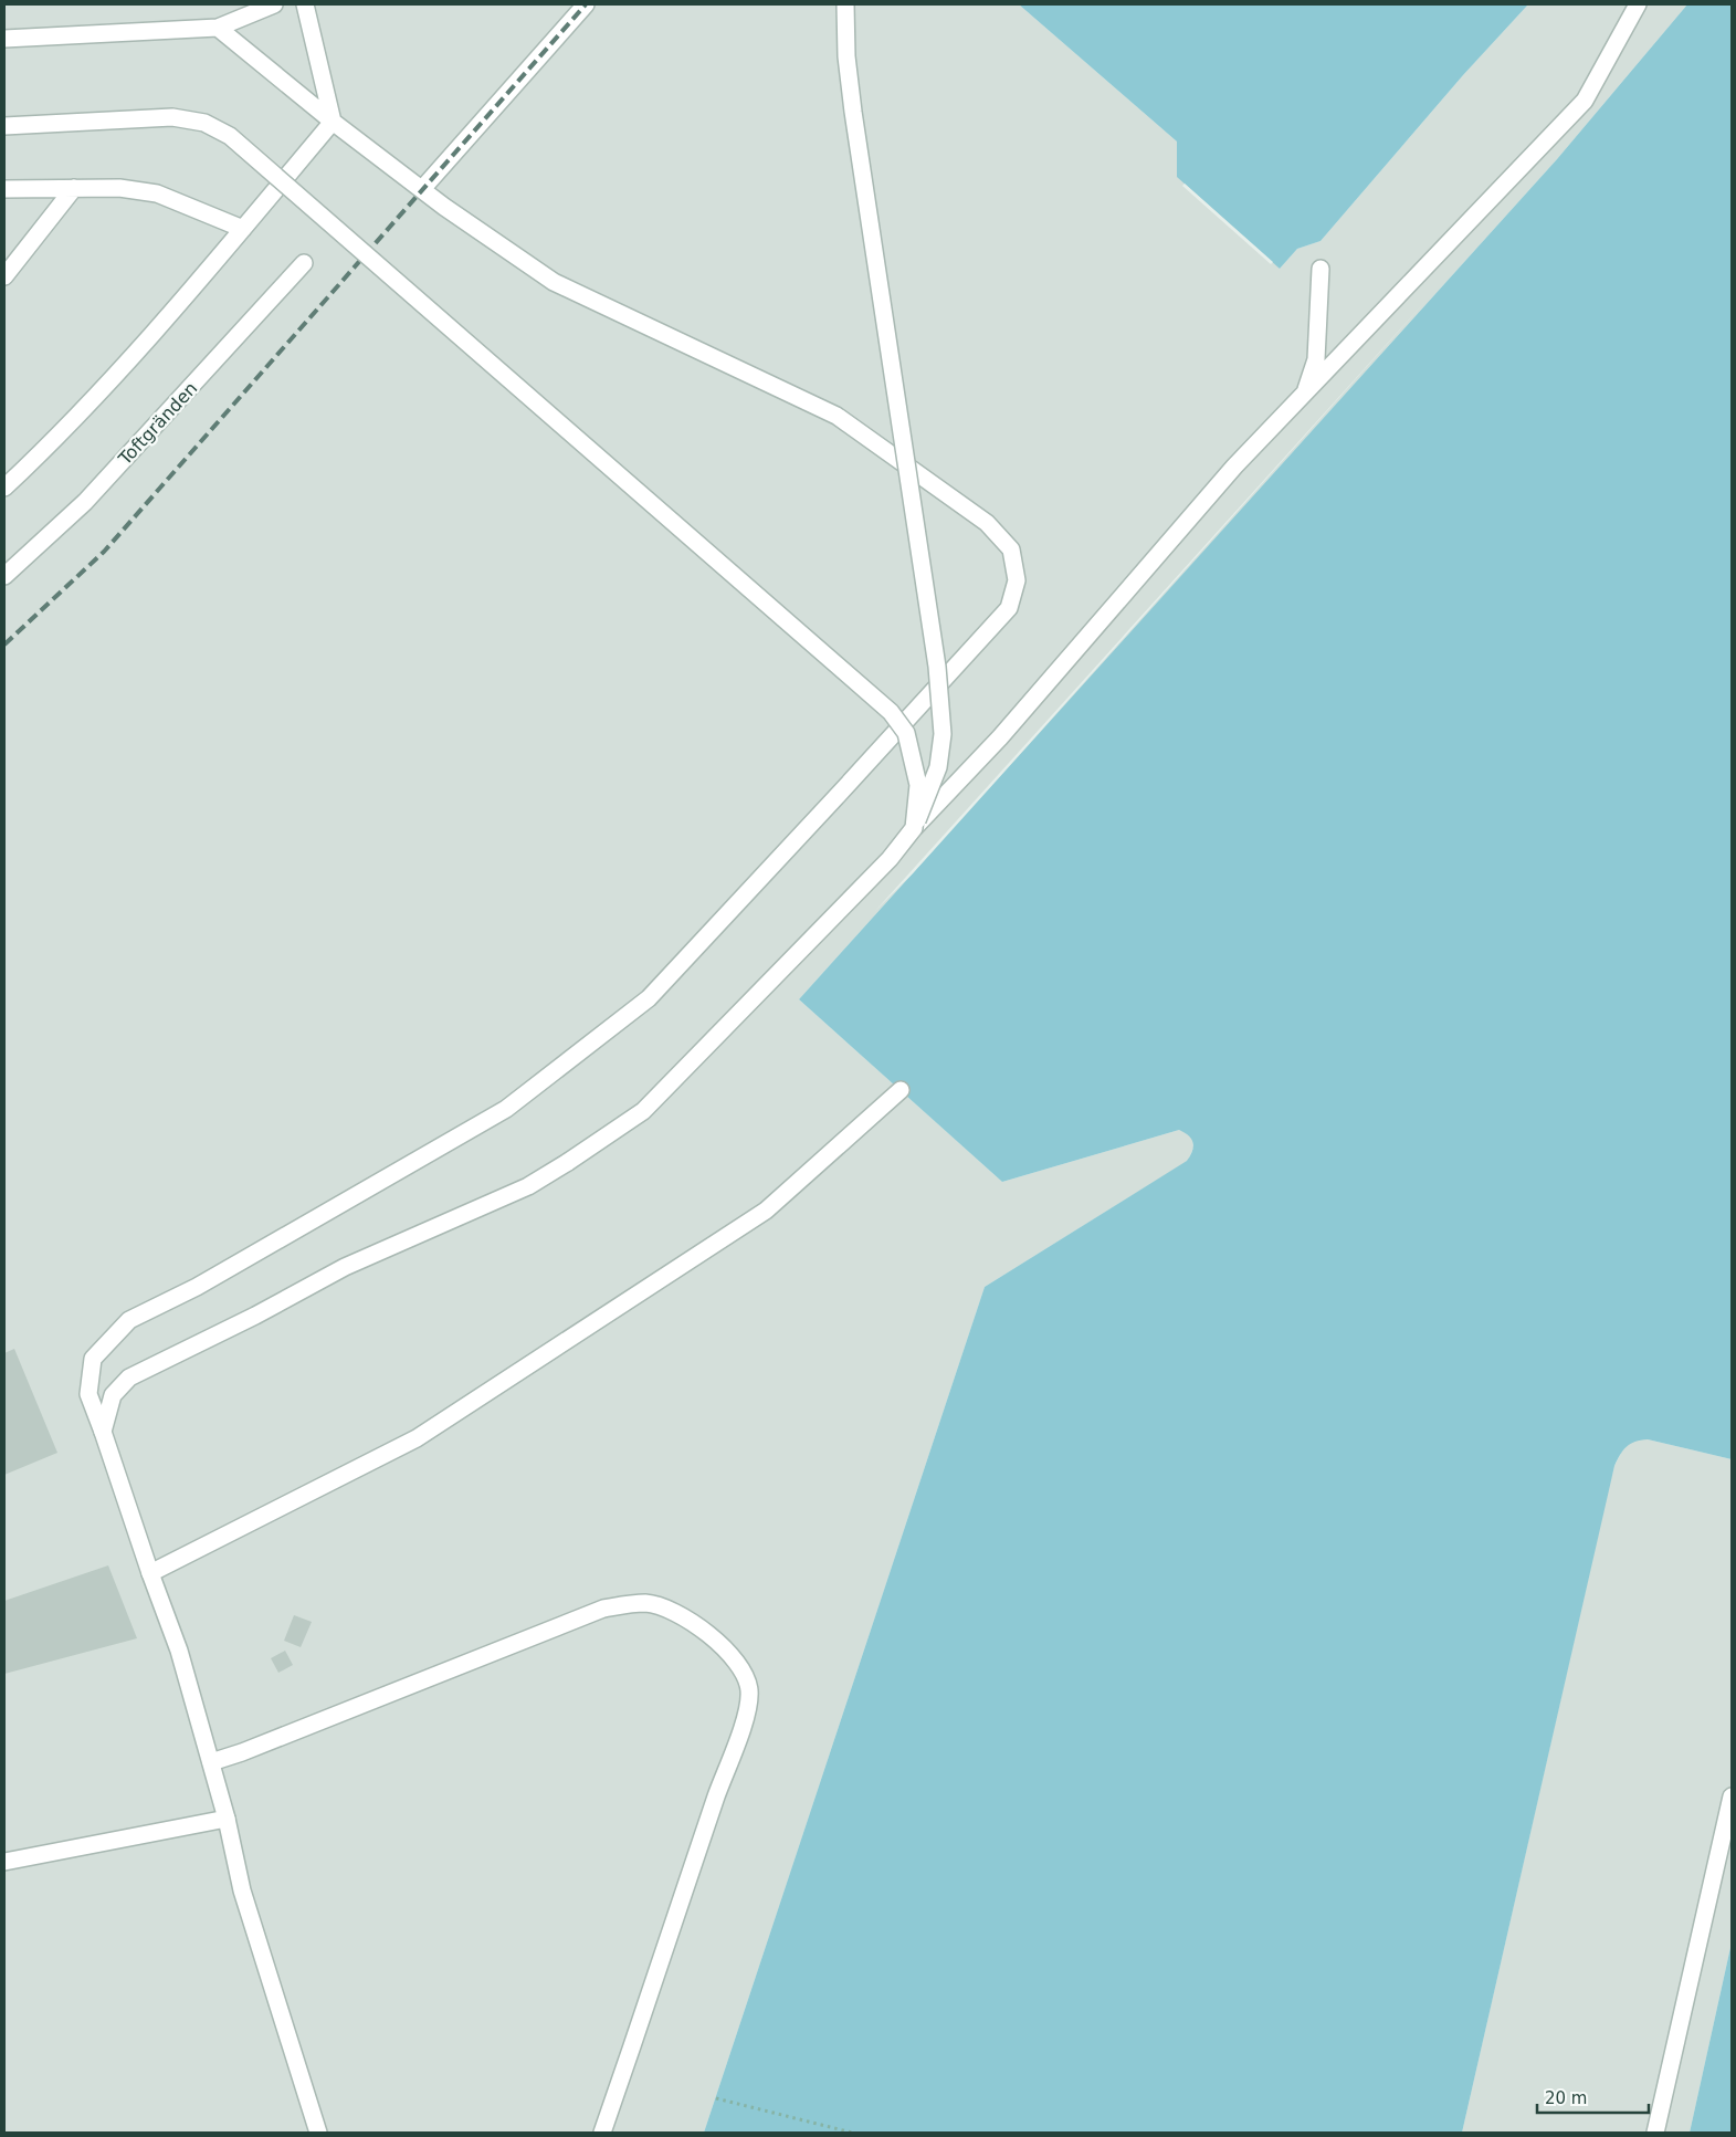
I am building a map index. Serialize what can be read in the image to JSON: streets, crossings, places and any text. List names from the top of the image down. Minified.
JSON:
{"streets":{"street":["Toftgränden"]},"scale_bar":"20 m"}
